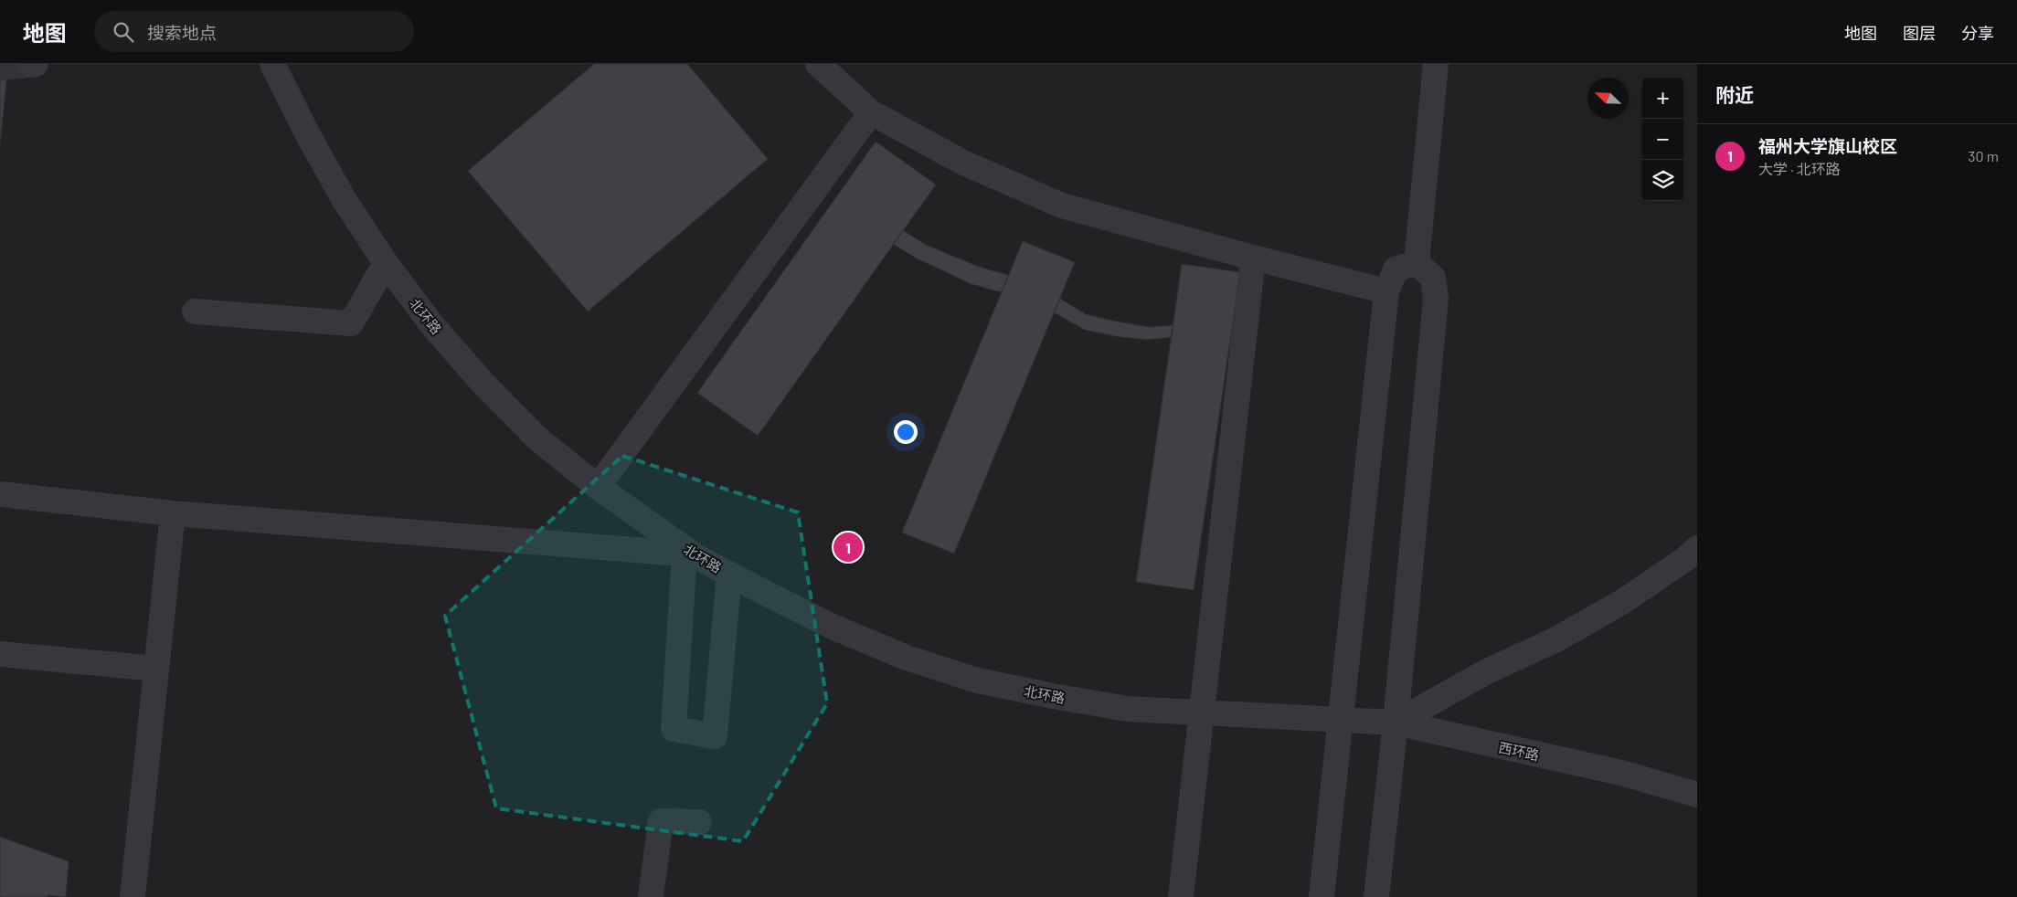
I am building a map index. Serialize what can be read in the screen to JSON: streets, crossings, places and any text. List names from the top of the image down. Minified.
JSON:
{"streets":{"street":["北环路","西环路"]},"crossings":[["北环路","西环路"]],"north":"top left","page":{"header":"地图","search":"搜索地点","nav":["地图","图层","分享"],"heading":"附近","map_buttons":["+","−"],"list":[{"mark":"1","name":"福州大学旗山校区","note":"大学 · 北环路","value":"30 m"}],"pins":"1"}}
